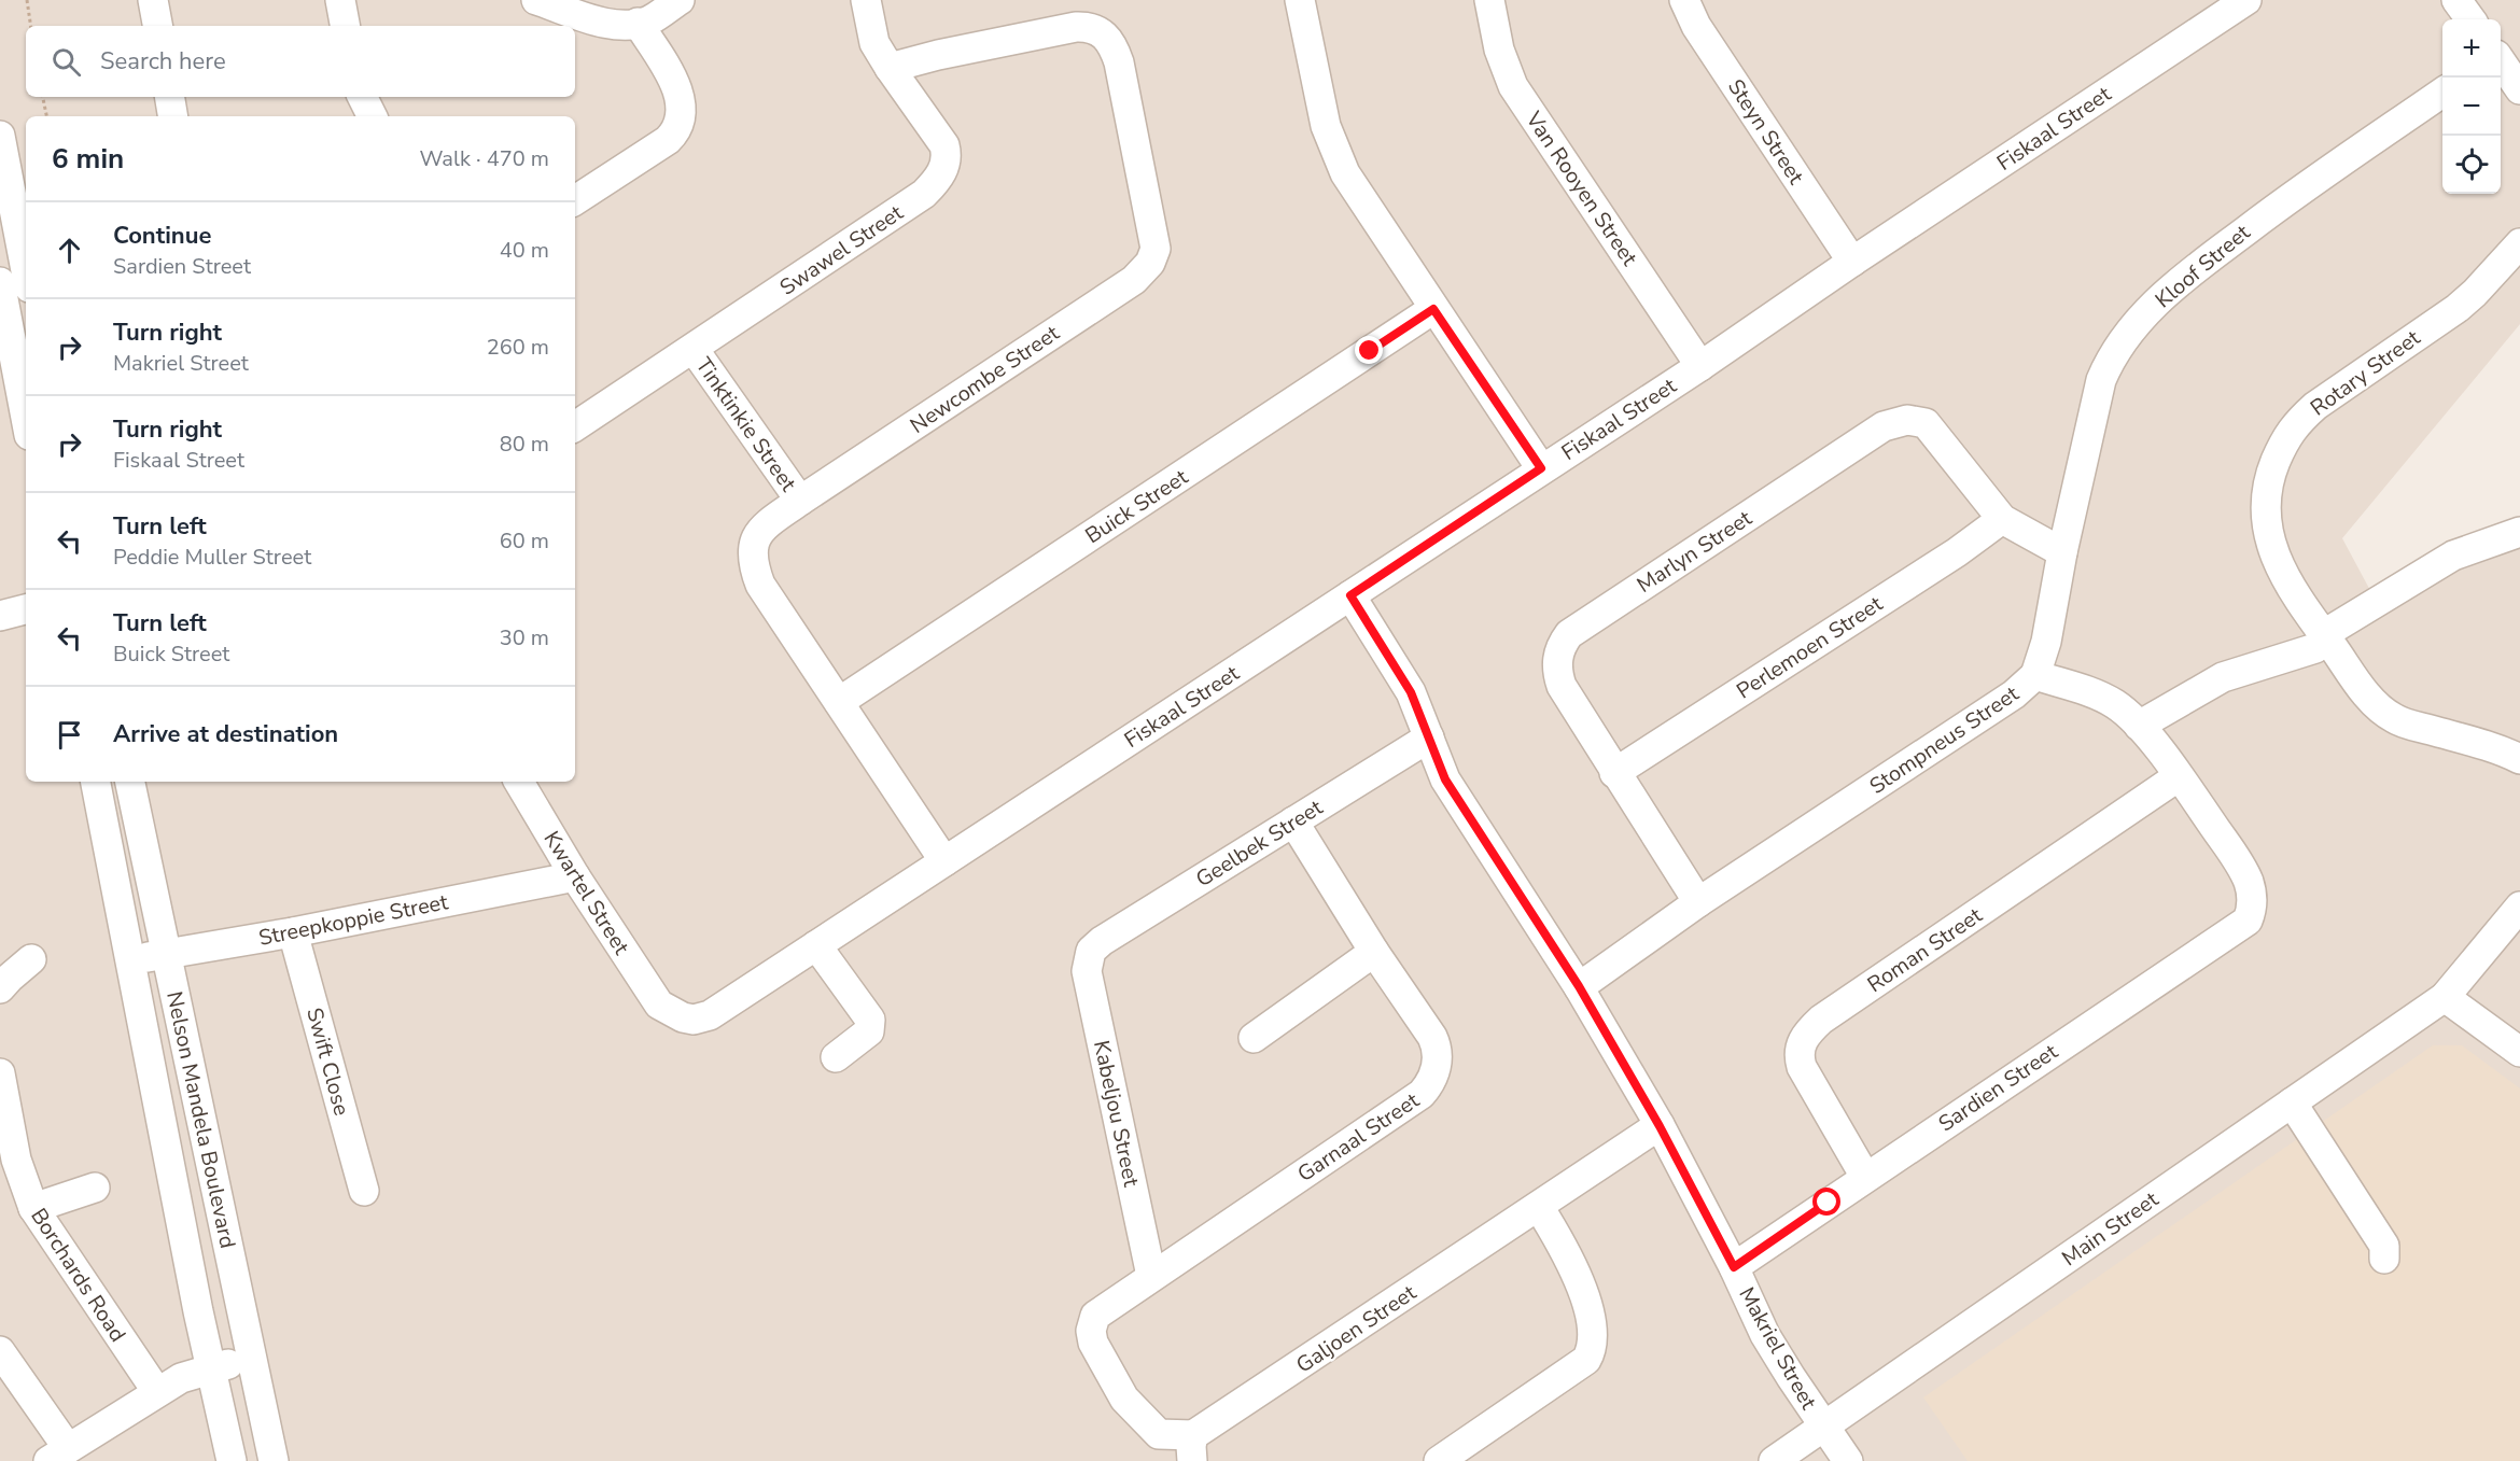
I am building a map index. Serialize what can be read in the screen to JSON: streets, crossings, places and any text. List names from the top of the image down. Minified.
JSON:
{"streets":{"street":["Fiskaal Street","Steyn Street","Van Rooyen Street","Swawel Street","Kloof Street","Rotary Street","Newcombe Street","Tinktinkie Street","Buick Street","Marlyn Street","Perlemoen Street","Stompneus Street","Geelbek Street","Kwartel Street","Streepkoppie Street","Roman Street","Swift Close","Sardien Street","Kabeljou Street","Nelson Mandela Boulevard","Garnaal Street","Main Street","Borchards Road","Galjoen Street","Makriel Street"]},"crossings":[["Fiskaal Street","Steyn Street"],["Fiskaal Street","Van Rooyen Street"],["Fiskaal Street","Newcombe Street"],["Fiskaal Street","Kwartel Street"],["Fiskaal Street","Makriel Street"],["Swawel Street","Newcombe Street"],["Swawel Street","Tinktinkie Street"],["Kloof Street","Marlyn Street"],["Kloof Street","Stompneus Street"],["Newcombe Street","Tinktinkie Street"],["Newcombe Street","Buick Street"],["Marlyn Street","Perlemoen Street"],["Marlyn Street","Stompneus Street"],["Stompneus Street","Roman Street"],["Stompneus Street","Sardien Street"],["Stompneus Street","Makriel Street"],["Geelbek Street","Kabeljou Street"],["Geelbek Street","Garnaal Street"],["Geelbek Street","Makriel Street"],["Kwartel Street","Streepkoppie Street"],["Streepkoppie Street","Swift Close"],["Streepkoppie Street","Nelson Mandela Boulevard"],["Roman Street","Sardien Street"],["Sardien Street","Makriel Street"],["Kabeljou Street","Garnaal Street"],["Garnaal Street","Galjoen Street"],["Main Street","Makriel Street"],["Galjoen Street","Makriel Street"]],"page":{"map_buttons":["+","−"],"search":"Search here","heading":["6 min","Walk · 470 m"],"list":[["Continue","Sardien Street","40 m"],["Turn right","Makriel Street","260 m"],["Turn right","Fiskaal Street","80 m"],["Turn left","Peddie Muller Street","60 m"],["Turn left","Buick Street","30 m"],"Arrive at destination"]}}
